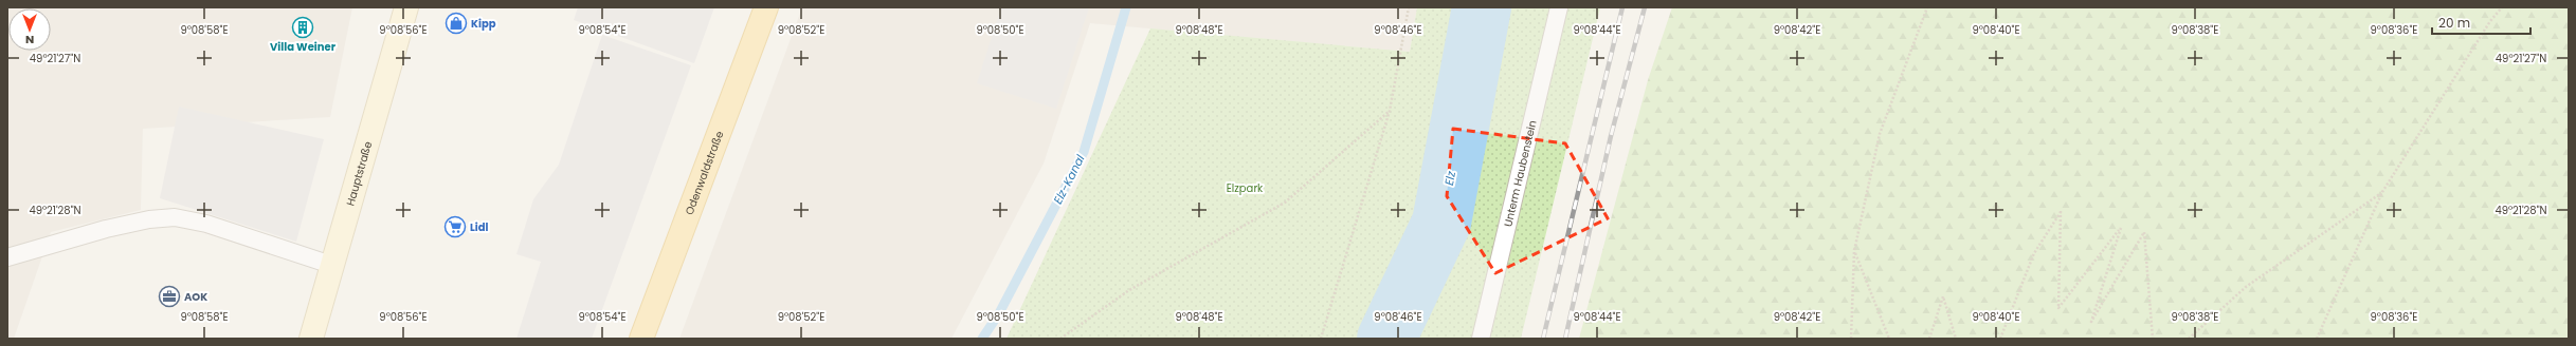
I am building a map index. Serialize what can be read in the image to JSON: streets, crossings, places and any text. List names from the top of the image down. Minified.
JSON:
{"streets":{"main road":["Odenwaldstraße"],"street":["Hauptstraße"],"lane":["Unterm Haubenstein"]},"water":["Elz","Elz-Kanal"],"parks":["Elzpark"],"places":{"shop":["Kipp"],"building":["Villa Weiner"],"supermarket":["Lidl"],"office":["AOK"]},"scale_bar":"20 m","north":"bottom","coordinates":["9°08'58\"E","9°08'56\"E","9°08'54\"E","9°08'52\"E","9°08'50\"E","9°08'48\"E","9°08'46\"E","9°08'44\"E","9°08'42\"E","9°08'40\"E","9°08'38\"E","9°08'36\"E","49°21'27\"N","49°21'28\"N"]}
